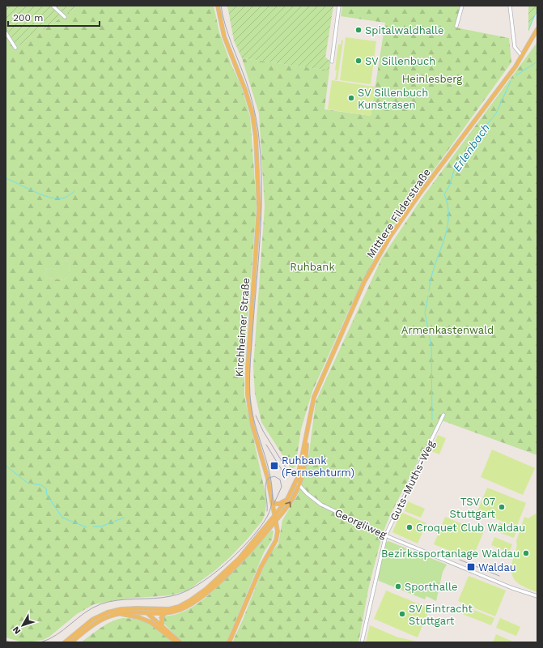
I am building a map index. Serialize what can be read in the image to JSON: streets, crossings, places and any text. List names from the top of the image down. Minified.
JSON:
{"streets":{"main road":["Mittlere Filderstraße","Kirchheimer Straße"],"street":["Guts-Muths-Weg","Georgiiweg"]},"crossings":[["Mittlere Filderstraße","Kirchheimer Straße"],["Mittlere Filderstraße","Georgiiweg"],["Guts-Muths-Weg","Georgiiweg"]],"water":["Erlenbach"],"parks":["Heinlesberg","Ruhbank","Armenkastenwald"],"places":{"other":["Spitalwaldhalle","SV Sillenbuch","SV Sillenbuch Kunstrasen","TSV 07 Stuttgart","Croquet Club Waldau","Bezirkssportanlage Waldau","Sporthalle","SV Eintracht Stuttgart"],"transit":["Ruhbank (Fernsehturm)","Waldau"]},"scale_bar":"200 m","north":"bottom left"}
